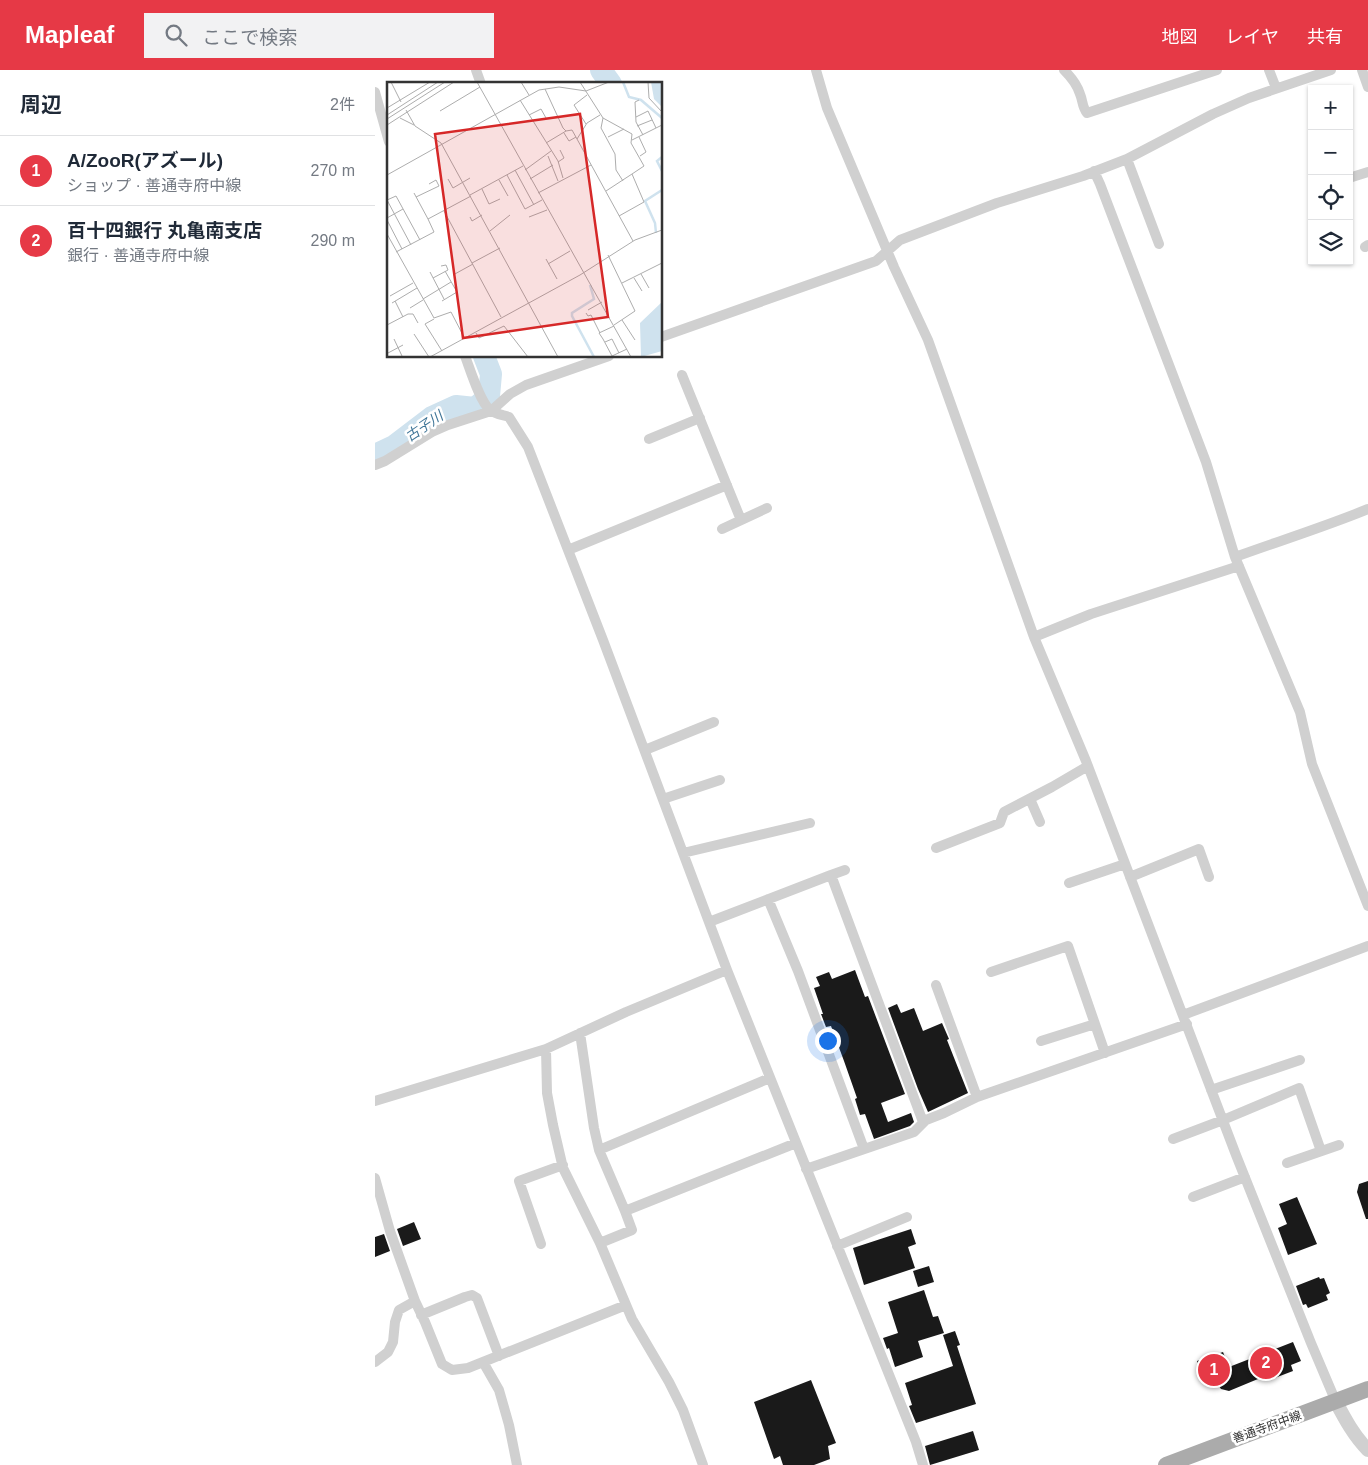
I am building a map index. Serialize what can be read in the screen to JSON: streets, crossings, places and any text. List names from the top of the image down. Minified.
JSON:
{"streets":{"main road":["善通寺府中線"]},"water":["古子川"],"page":{"header":"Mapleaf","search":"ここで検索","nav":["地図","レイヤ","共有"],"heading":["周辺","2件"],"map_buttons":["+","−"],"list":[{"mark":"1","name":"A/ZooR(アズール)","note":"ショップ · 善通寺府中線","value":"270 m"},{"mark":"2","name":"百十四銀行 丸亀南支店","note":"銀行 · 善通寺府中線","value":"290 m"}],"pins":["2","1"]}}
